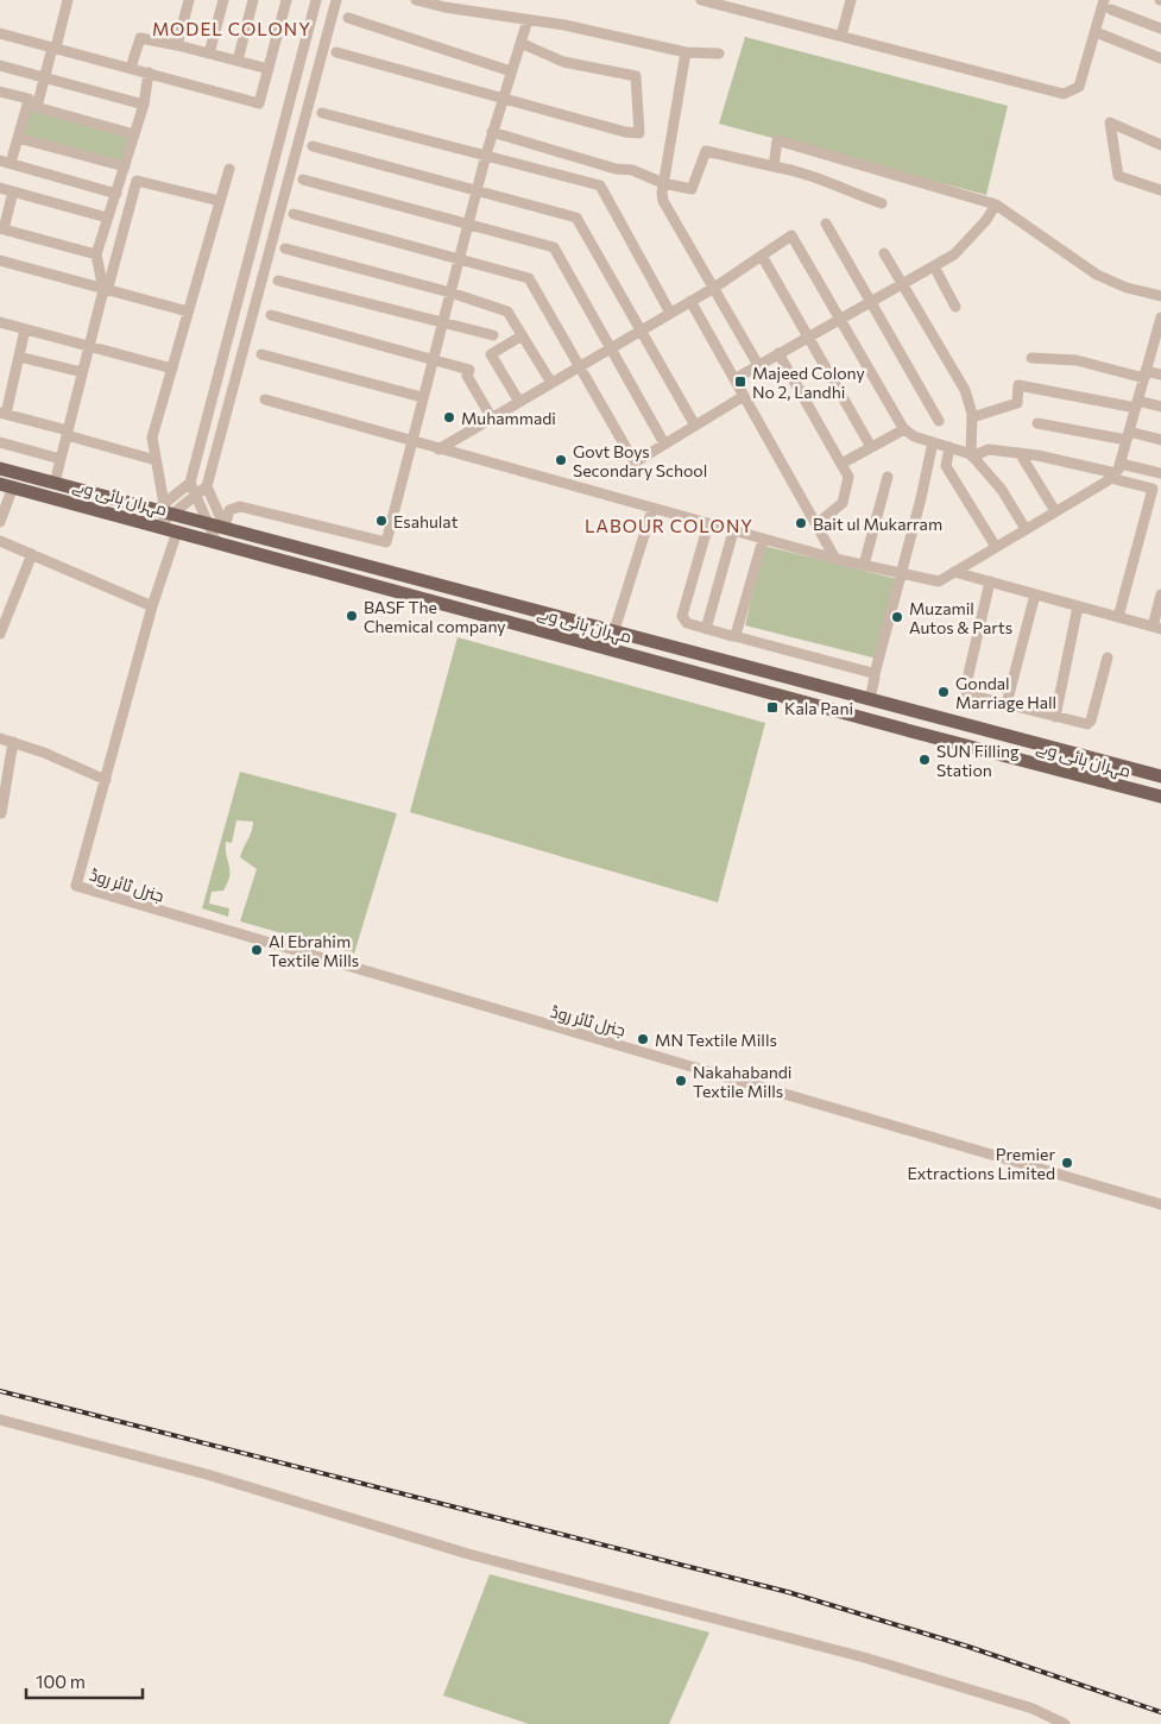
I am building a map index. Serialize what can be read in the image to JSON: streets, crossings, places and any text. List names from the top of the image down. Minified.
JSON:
{"streets":{"main road":["مہران ہائی وے"],"street":["جنرل ٹائر روڈ"]},"districts":["MODEL COLONY","LABOUR COLONY"],"places":{"transit":["Majeed Colony No 2, Landhi","Kala Pani"],"other":["Muhammadi","Govt Boys Secondary School","Esahulat","Bait ul Mukarram","BASF The Chemical company","Muzamil Autos & Parts","Gondal Marriage Hall","SUN Filling Station","Al Ebrahim Textile Mills","MN Textile Mills","Nakahabandi Textile Mills","Premier Extractions Limited"]},"scale_bar":"100 m"}
